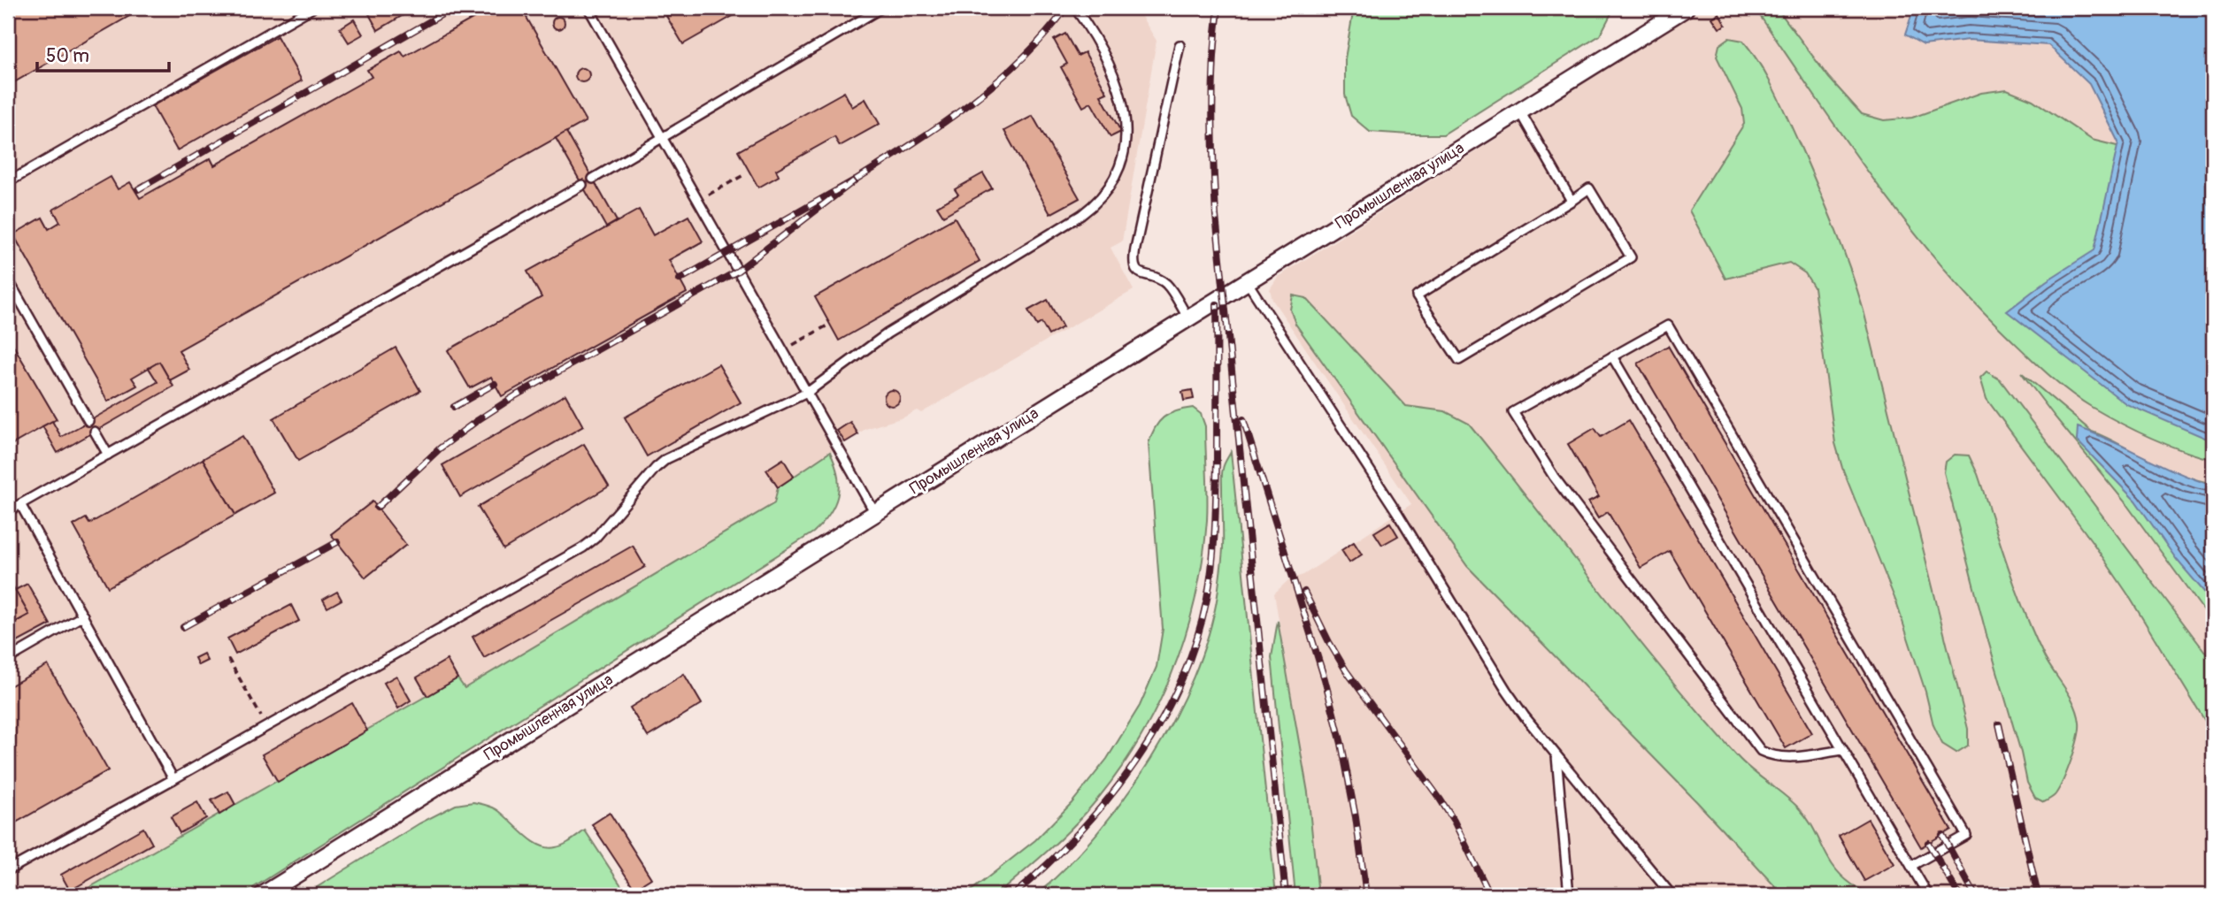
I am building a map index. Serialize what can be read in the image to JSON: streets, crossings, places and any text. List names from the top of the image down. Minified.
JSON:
{"streets":{"street":["Промышленная улица"]},"scale_bar":"50 m"}
